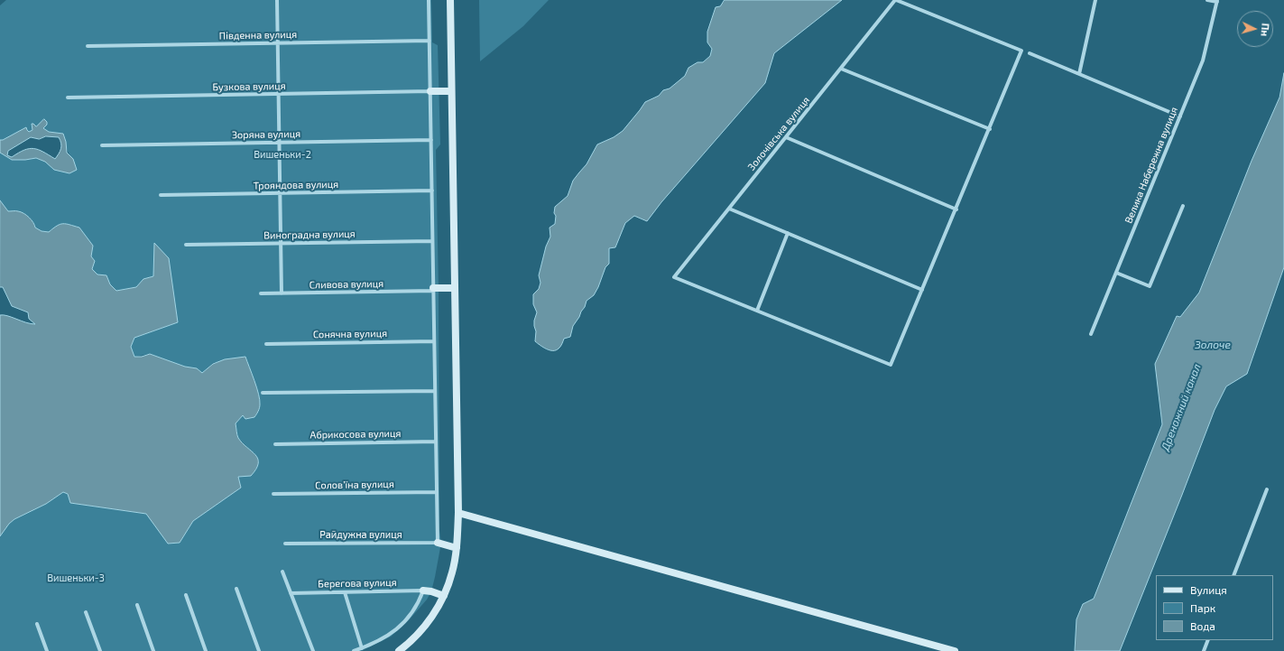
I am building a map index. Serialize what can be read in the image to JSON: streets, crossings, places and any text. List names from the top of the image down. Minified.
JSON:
{"streets":{"street":["Південна вулиця","Бузкова вулиця","Золочівська вулиця","Зоряна вулиця","Велика Набережна вулиця","Трояндова вулиця","Виноградна вулиця","Сливова вулиця","Сонячна вулиця","Абрикосова вулиця","Соловʼїна вулиця","Райдужна вулиця","Берегова вулиця"]},"water":["Золоче","Дренажний канал"],"parks":["Вишеньки-2","Вишеньки-3"],"legend":["Вулиця","Парк","Вода"],"north":"right"}
